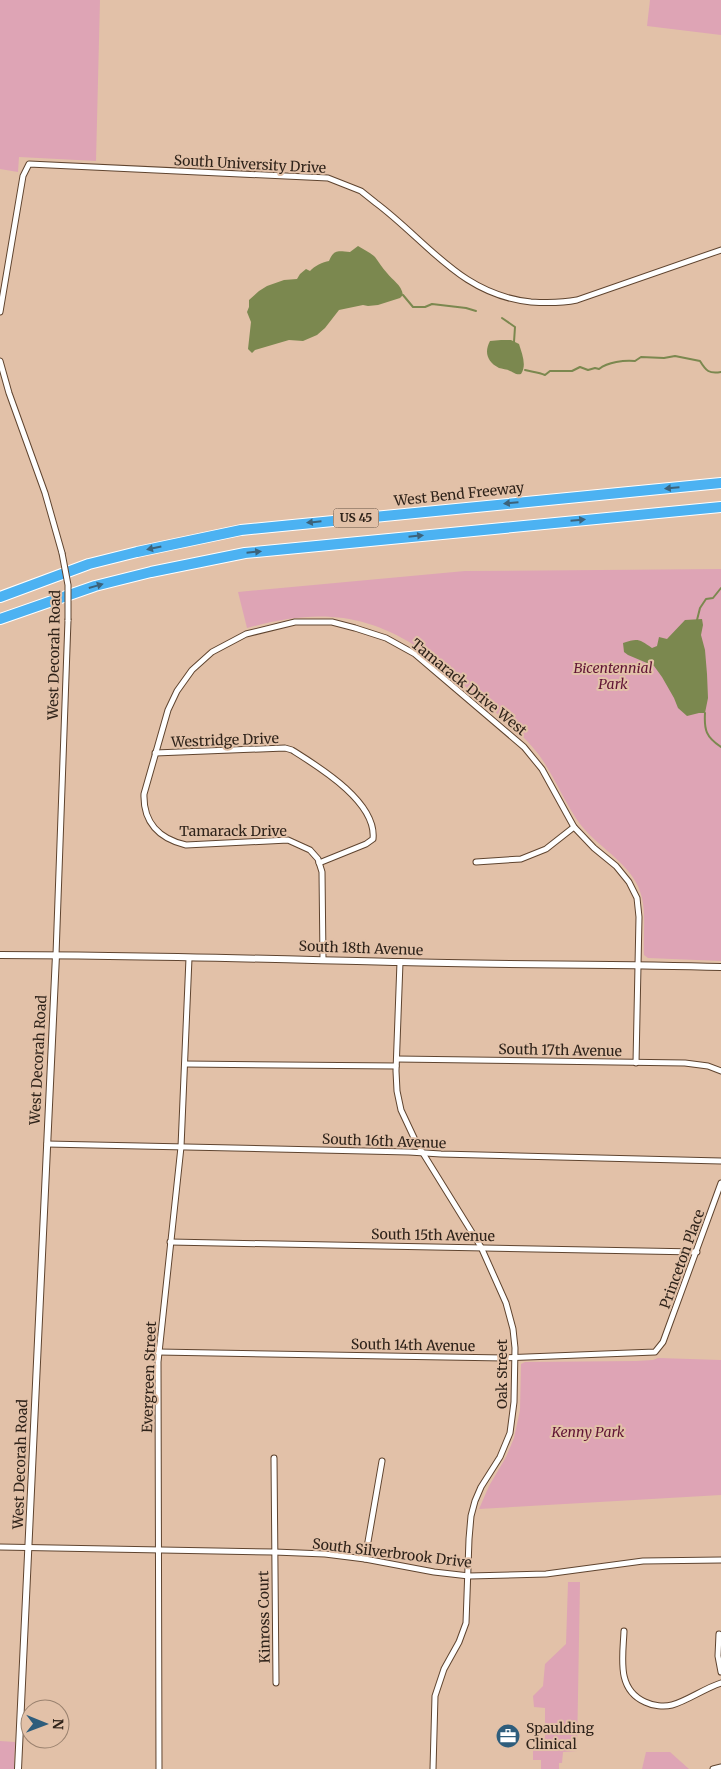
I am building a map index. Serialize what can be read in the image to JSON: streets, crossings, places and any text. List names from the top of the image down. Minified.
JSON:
{"streets":{"highway":["West Bend Freeway","US 45"],"street":["South University Drive","West Decorah Road","Tamarack Drive West","Westridge Drive","Tamarack Drive","South 18th Avenue","South 17th Avenue","South 16th Avenue","South 15th Avenue","Princeton Place","South 14th Avenue","Oak Street","Evergreen Street","South Silverbrook Drive","Kinross Court"]},"crossings":[["West Decorah Road","South 18th Avenue"],["West Decorah Road","South 16th Avenue"],["West Decorah Road","South Silverbrook Drive"],["Tamarack Drive West","Westridge Drive"],["Tamarack Drive West","Tamarack Drive"],["Tamarack Drive West","South 18th Avenue"],["Tamarack Drive West","South 17th Avenue"],["Westridge Drive","Tamarack Drive"],["South 18th Avenue","Oak Street"],["South 18th Avenue","Evergreen Street"],["South 17th Avenue","Oak Street"],["South 16th Avenue","Oak Street"],["South 16th Avenue","Evergreen Street"],["South 15th Avenue","Princeton Place"],["South 15th Avenue","Oak Street"],["South 15th Avenue","Evergreen Street"],["Princeton Place","South 14th Avenue"],["South 14th Avenue","Oak Street"],["South 14th Avenue","Evergreen Street"],["Oak Street","South Silverbrook Drive"],["Evergreen Street","South Silverbrook Drive"],["South Silverbrook Drive","Kinross Court"]],"parks":["Bicentennial Park","Kenny Park"],"places":{"office":["Spaulding Clinical"]},"north":"right"}
